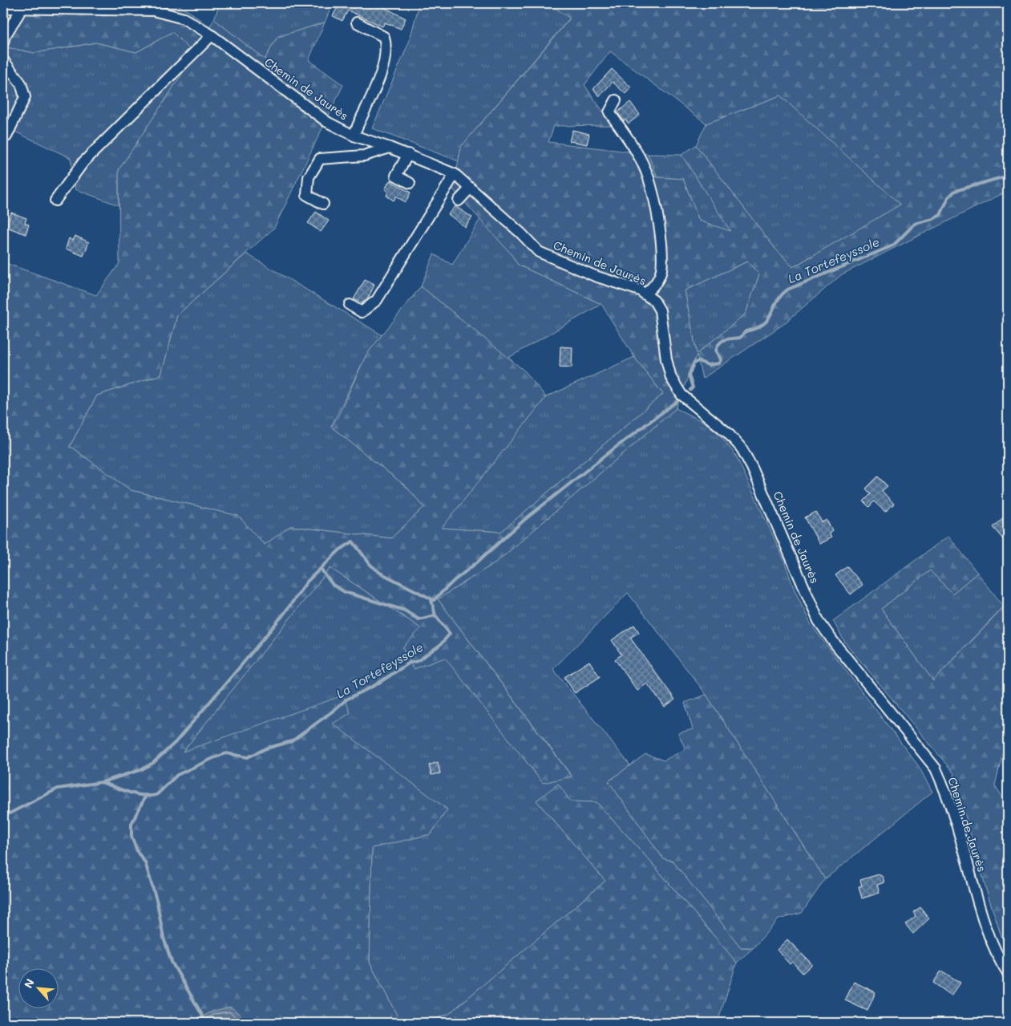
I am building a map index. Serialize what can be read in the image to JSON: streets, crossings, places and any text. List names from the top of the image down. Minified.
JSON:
{"streets":{"street":["Chemin de Jaurès"]},"water":["La Tortefeyssole"],"north":"top left"}
